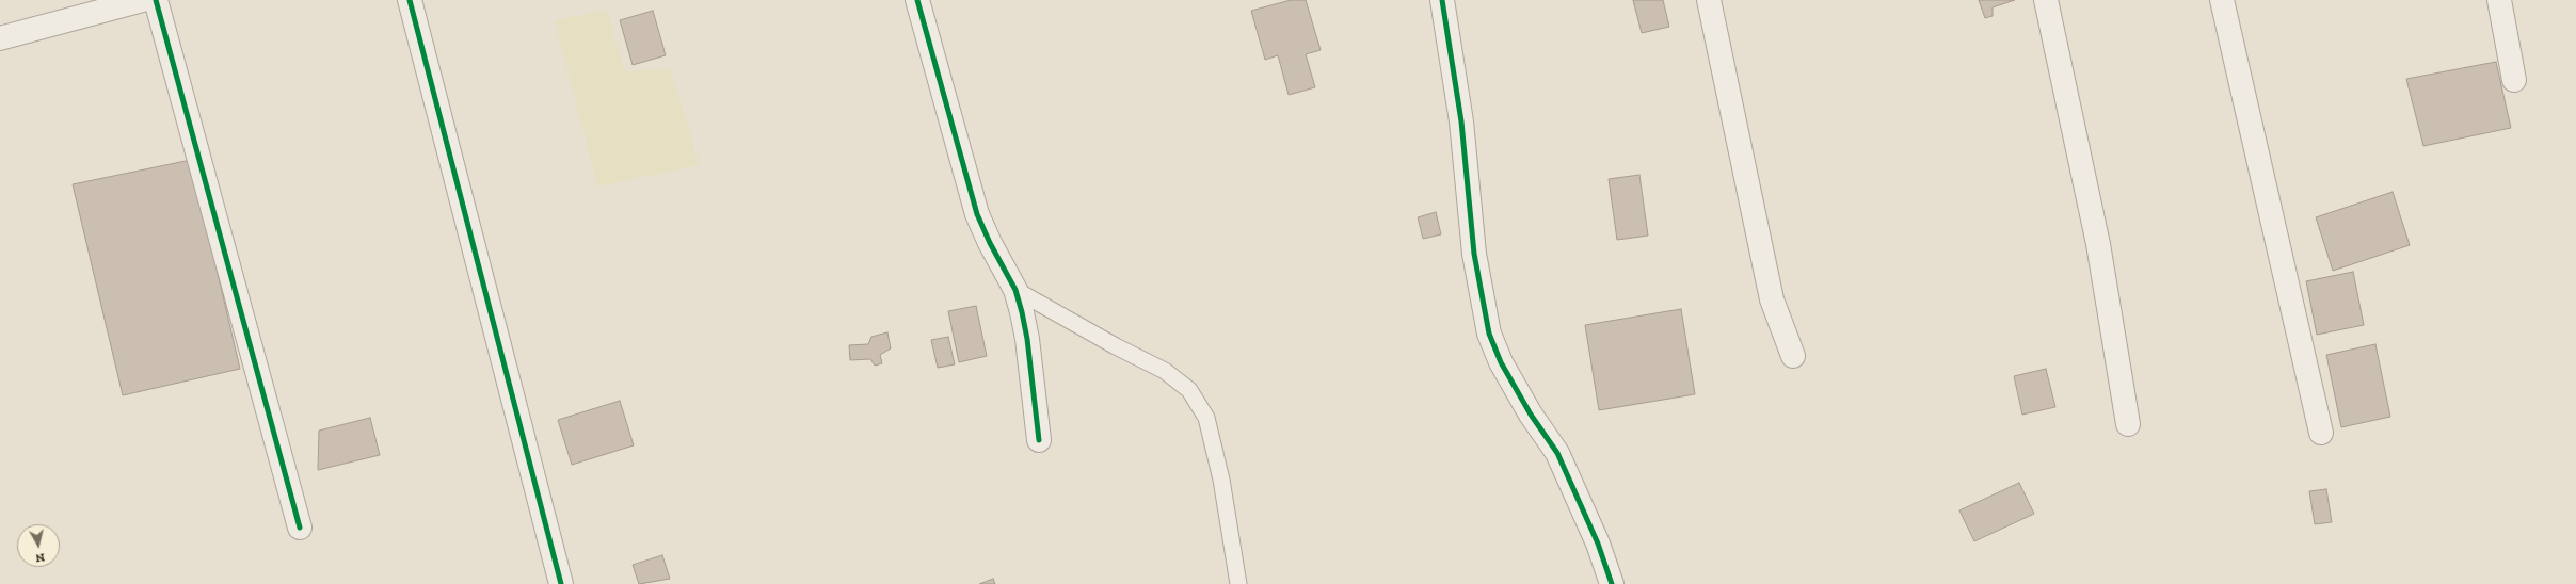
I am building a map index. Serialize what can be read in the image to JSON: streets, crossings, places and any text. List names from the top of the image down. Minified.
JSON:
{"north":"bottom"}
